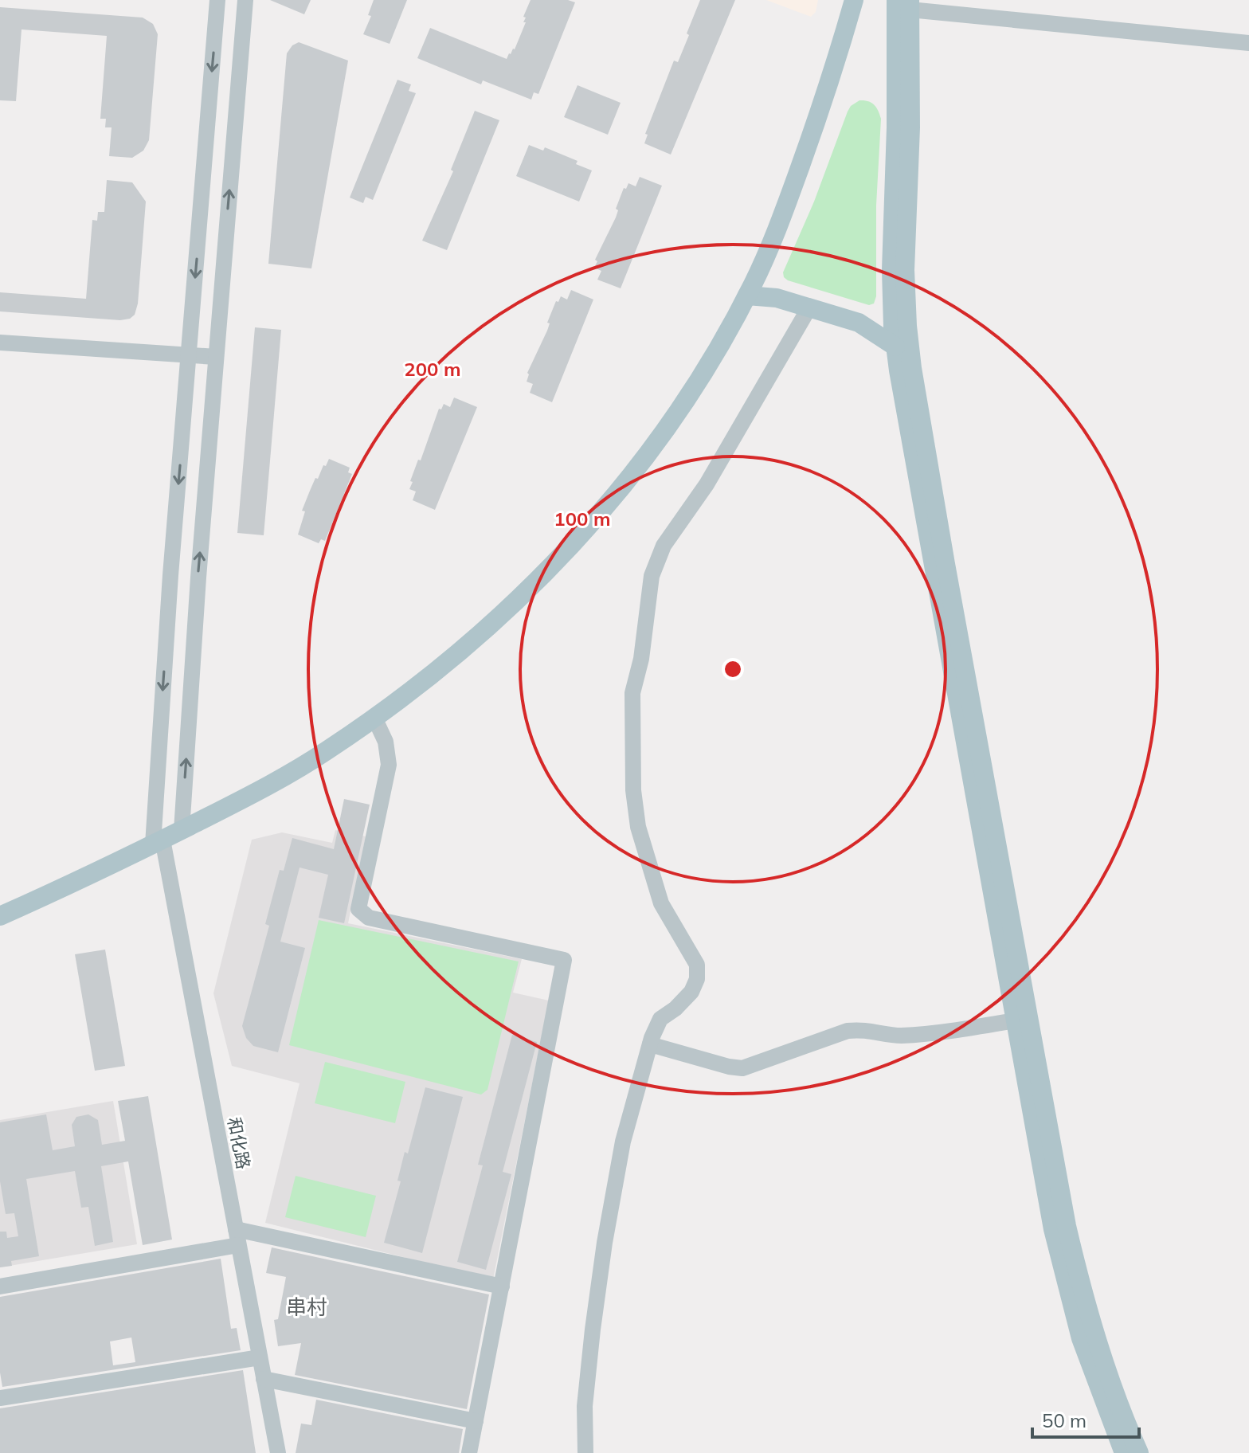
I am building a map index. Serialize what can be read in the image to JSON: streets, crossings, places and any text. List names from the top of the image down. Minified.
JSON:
{"streets":{"street":["和化路"]},"districts":["串村"],"scale_bar":"50 m","rings":["200 m","100 m"]}
